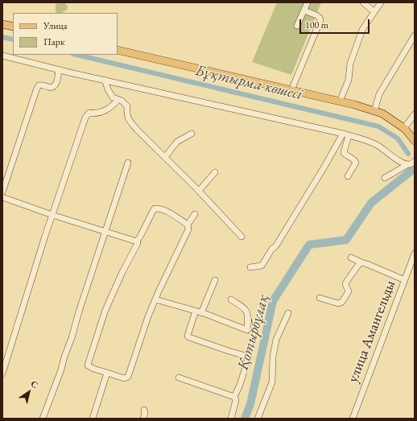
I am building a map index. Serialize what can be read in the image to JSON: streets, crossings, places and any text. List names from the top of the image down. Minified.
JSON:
{"streets":{"street":["улица Амангельды"]},"water":["Бұқтырма көшесі","Қотырбұлақ"],"legend":["Улица","Парк"],"scale_bar":"100 m","north":"top right"}
